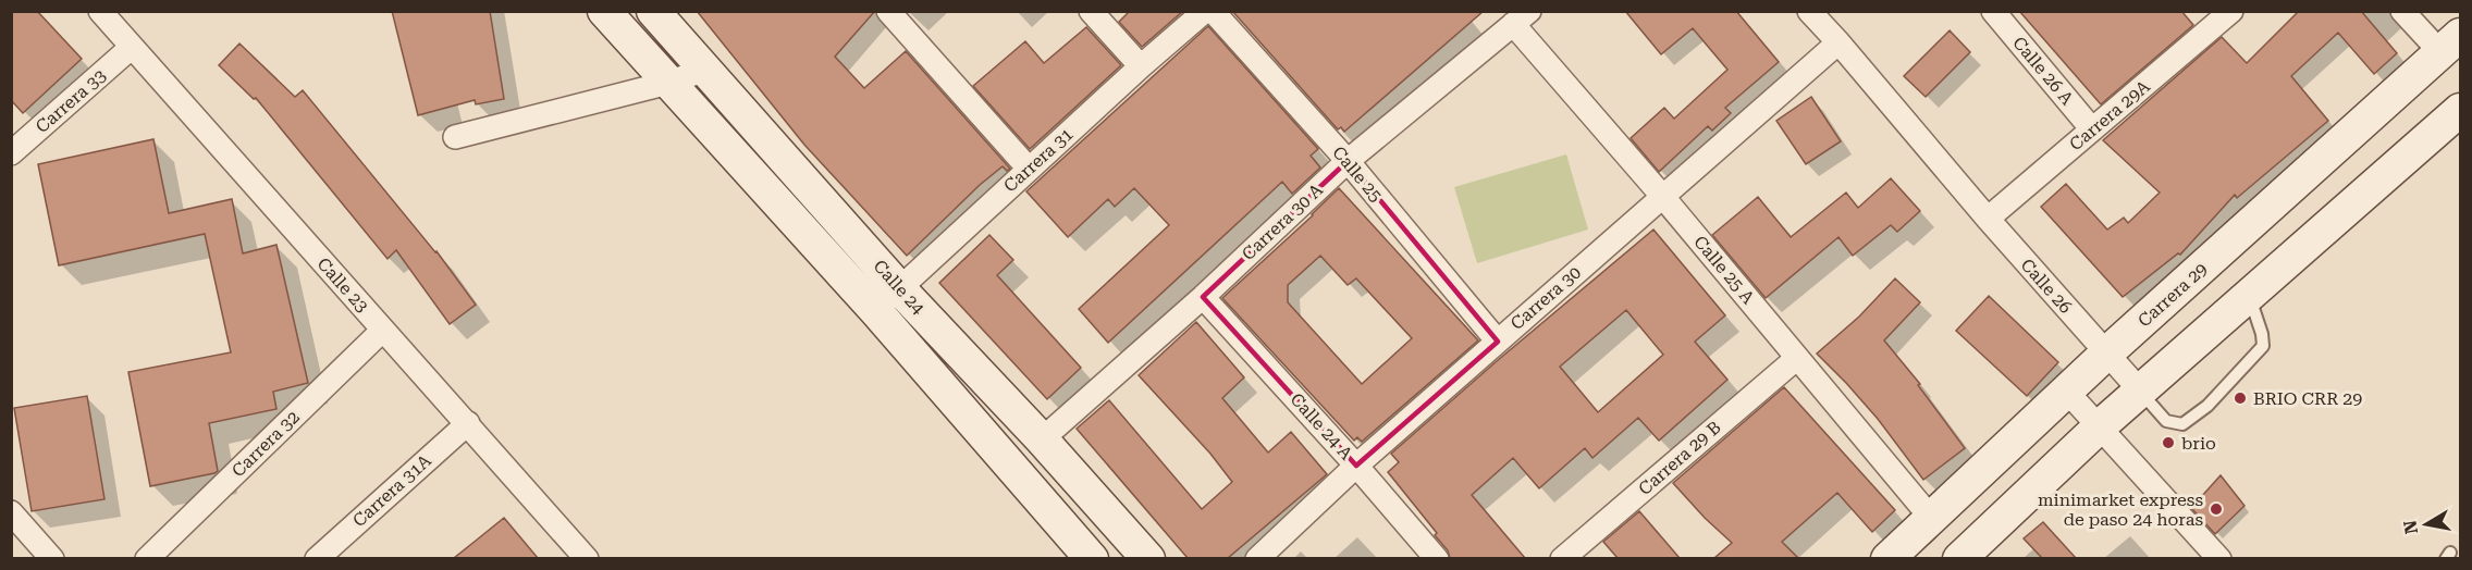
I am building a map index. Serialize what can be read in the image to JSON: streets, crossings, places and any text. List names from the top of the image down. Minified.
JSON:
{"streets":{"street":["Calle 26 A","Carrera 33","Carrera 29A","Carrera 31","Calle 25","Carrera 30 A","Calle 25 A","Calle 23","Calle 26","Calle 24","Carrera 29","Carrera 30","Calle 24 A","Carrera 32","Carrera 29 B","Carrera 31A"]},"crossings":[["Calle 26 A","Carrera 29A"],["Carrera 33","Calle 23"],["Carrera 29A","Calle 26"],["Carrera 31","Calle 24"],["Calle 25","Carrera 30 A"],["Calle 25","Carrera 30"],["Carrera 30 A","Calle 25 A"],["Carrera 30 A","Calle 24"],["Carrera 30 A","Calle 24 A"],["Calle 25 A","Carrera 29"],["Calle 25 A","Carrera 30"],["Calle 25 A","Carrera 29 B"],["Calle 23","Carrera 32"],["Calle 23","Carrera 31A"],["Calle 26","Carrera 29"],["Calle 26","Carrera 30"],["Carrera 30","Calle 24 A"]],"places":["BRIO CRR 29","brio","minimarket express de paso 24 horas"],"north":"left"}
